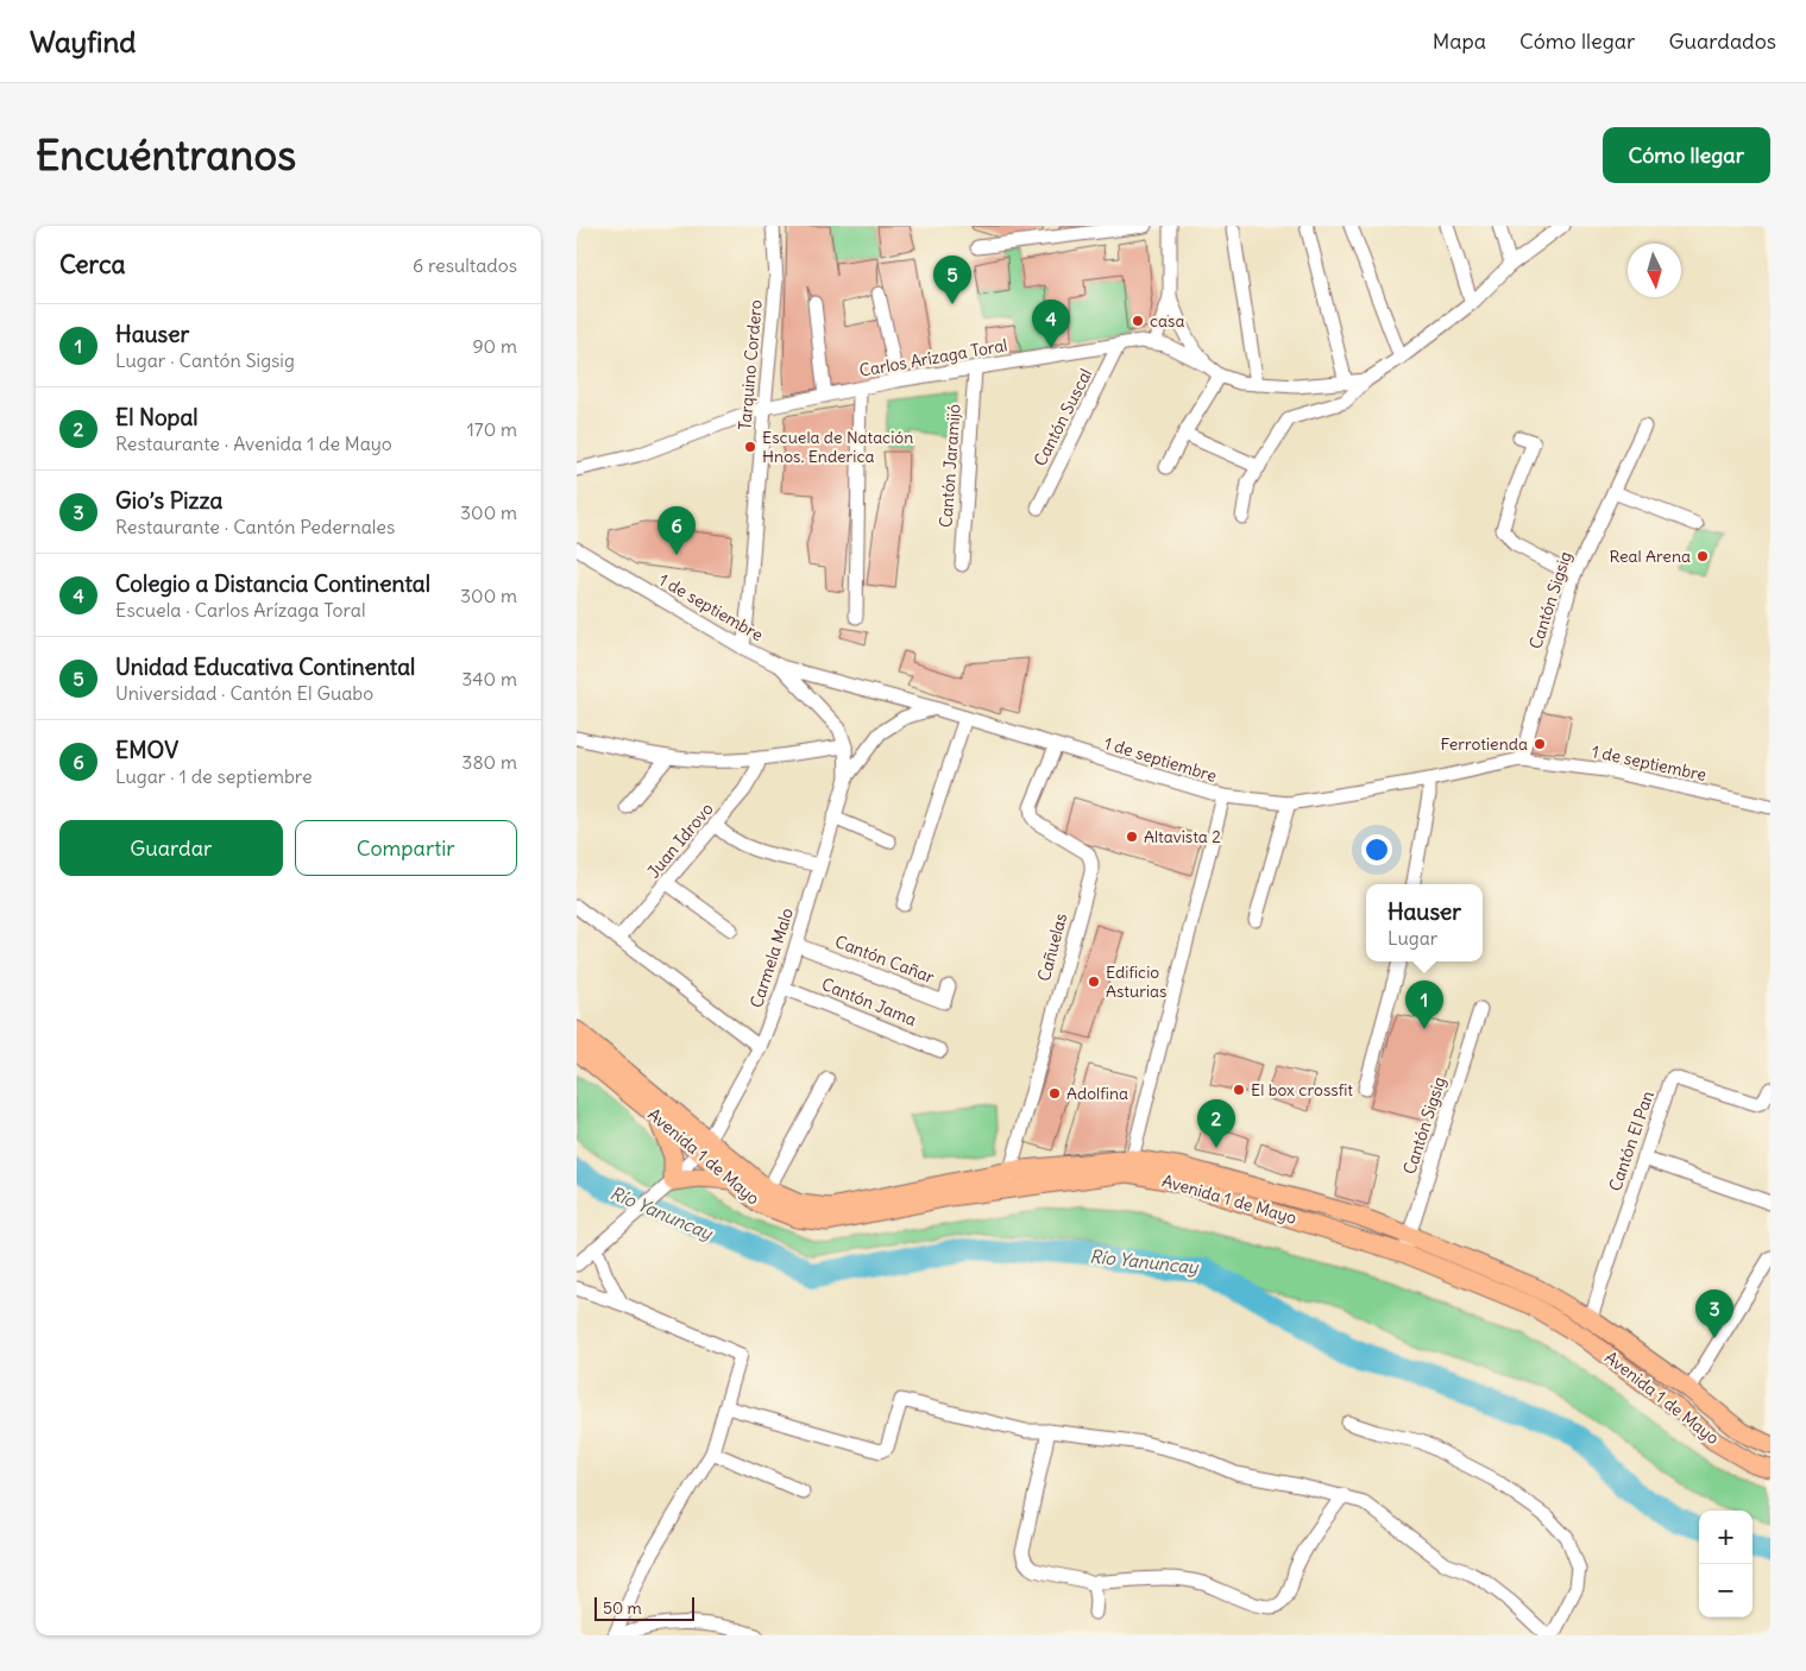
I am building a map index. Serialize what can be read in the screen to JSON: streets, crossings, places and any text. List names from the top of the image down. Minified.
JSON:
{"streets":{"main road":["Avenida 1 de Mayo"],"street":["Carlos Arízaga Toral","Tarquino Cordero","Cantón Suscal","Cantón Jaramijó","Cantón Sigsig","1 de septiembre","Juan Idrovo","Cañuelas","Carmela Malo","Cantón Cañar","Cantón Jama","Cantón El Pan"]},"crossings":[["Carlos Arízaga Toral","Tarquino Cordero"],["Carlos Arízaga Toral","Cantón Suscal"],["Carlos Arízaga Toral","Cantón Jaramijó"],["Tarquino Cordero","1 de septiembre"],["Cantón Sigsig","1 de septiembre"],["Cantón Sigsig","Avenida 1 de Mayo"],["1 de septiembre","Cañuelas"],["1 de septiembre","Carmela Malo"],["Cañuelas","Avenida 1 de Mayo"],["Carmela Malo","Cantón Cañar"],["Carmela Malo","Cantón Jama"],["Carmela Malo","Avenida 1 de Mayo"],["Cantón El Pan","Avenida 1 de Mayo"]],"water":["Río Yanuncay"],"places":["casa","Escuela de Natación Hnos. Enderica","Real Arena","Ferrotienda","Altavista 2","Edificio Asturias","El box crossfit","Adolfina"],"scale_bar":"50 m","north":"bottom","page":{"header":"Wayfind","nav":["Mapa","Cómo llegar","Guardados"],"buttons":["Cómo llegar",["Guardar","Compartir"]],"title":"Encuéntranos","heading":["Cerca","6 resultados"],"pins":["5","4","6","1","2","3"],"list":[{"mark":"1","name":"Hauser","note":"Lugar · Cantón Sigsig","value":"90 m"},{"mark":"2","name":"El Nopal","note":"Restaurante · Avenida 1 de Mayo","value":"170 m"},{"mark":"3","name":"Gio’s Pizza","note":"Restaurante · Cantón Pedernales","value":"300 m"},{"mark":"4","name":"Colegio a Distancia Continental","note":"Escuela · Carlos Arízaga Toral","value":"300 m"},{"mark":"5","name":"Unidad Educativa Continental","note":"Universidad · Cantón El Guabo","value":"340 m"},{"mark":"6","name":"EMOV","note":"Lugar · 1 de septiembre","value":"380 m"}],"popup":["Hauser","Lugar"],"map_buttons":["+","−"],"scale":"50 m"}}
